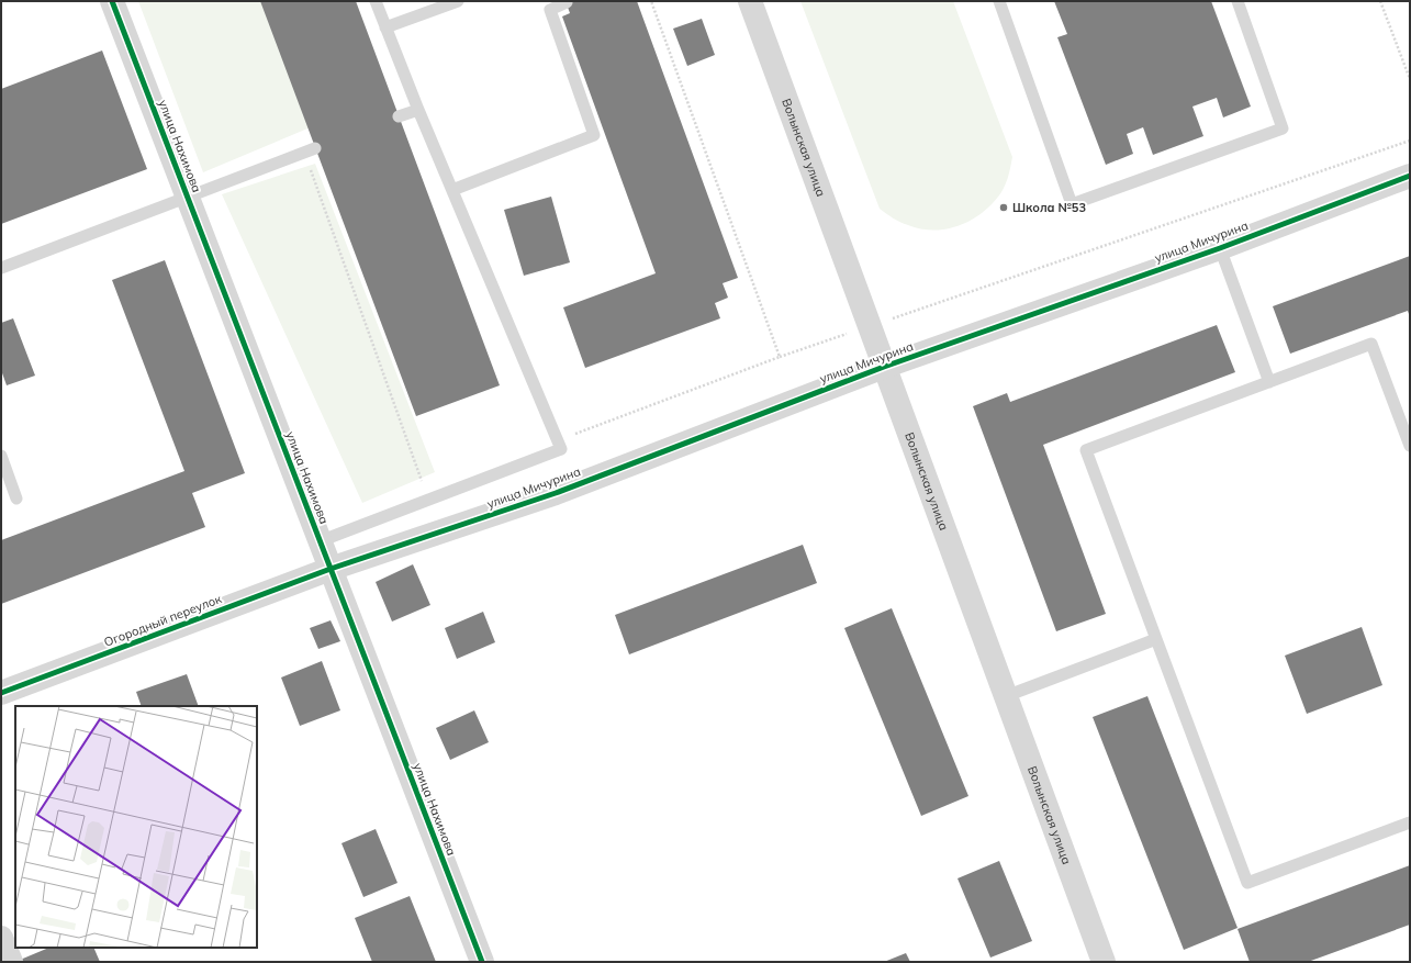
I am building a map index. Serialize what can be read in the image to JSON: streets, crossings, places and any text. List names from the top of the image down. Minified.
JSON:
{"streets":{"street":["улица Нахимова","Волынская улица","улица Мичурина","Огородный переулок"]},"crossings":[["улица Нахимова","улица Мичурина"],["улица Нахимова","Огородный переулок"],["Волынская улица","улица Мичурина"],["улица Мичурина","Огородный переулок"]],"places":["Школа №53"]}
